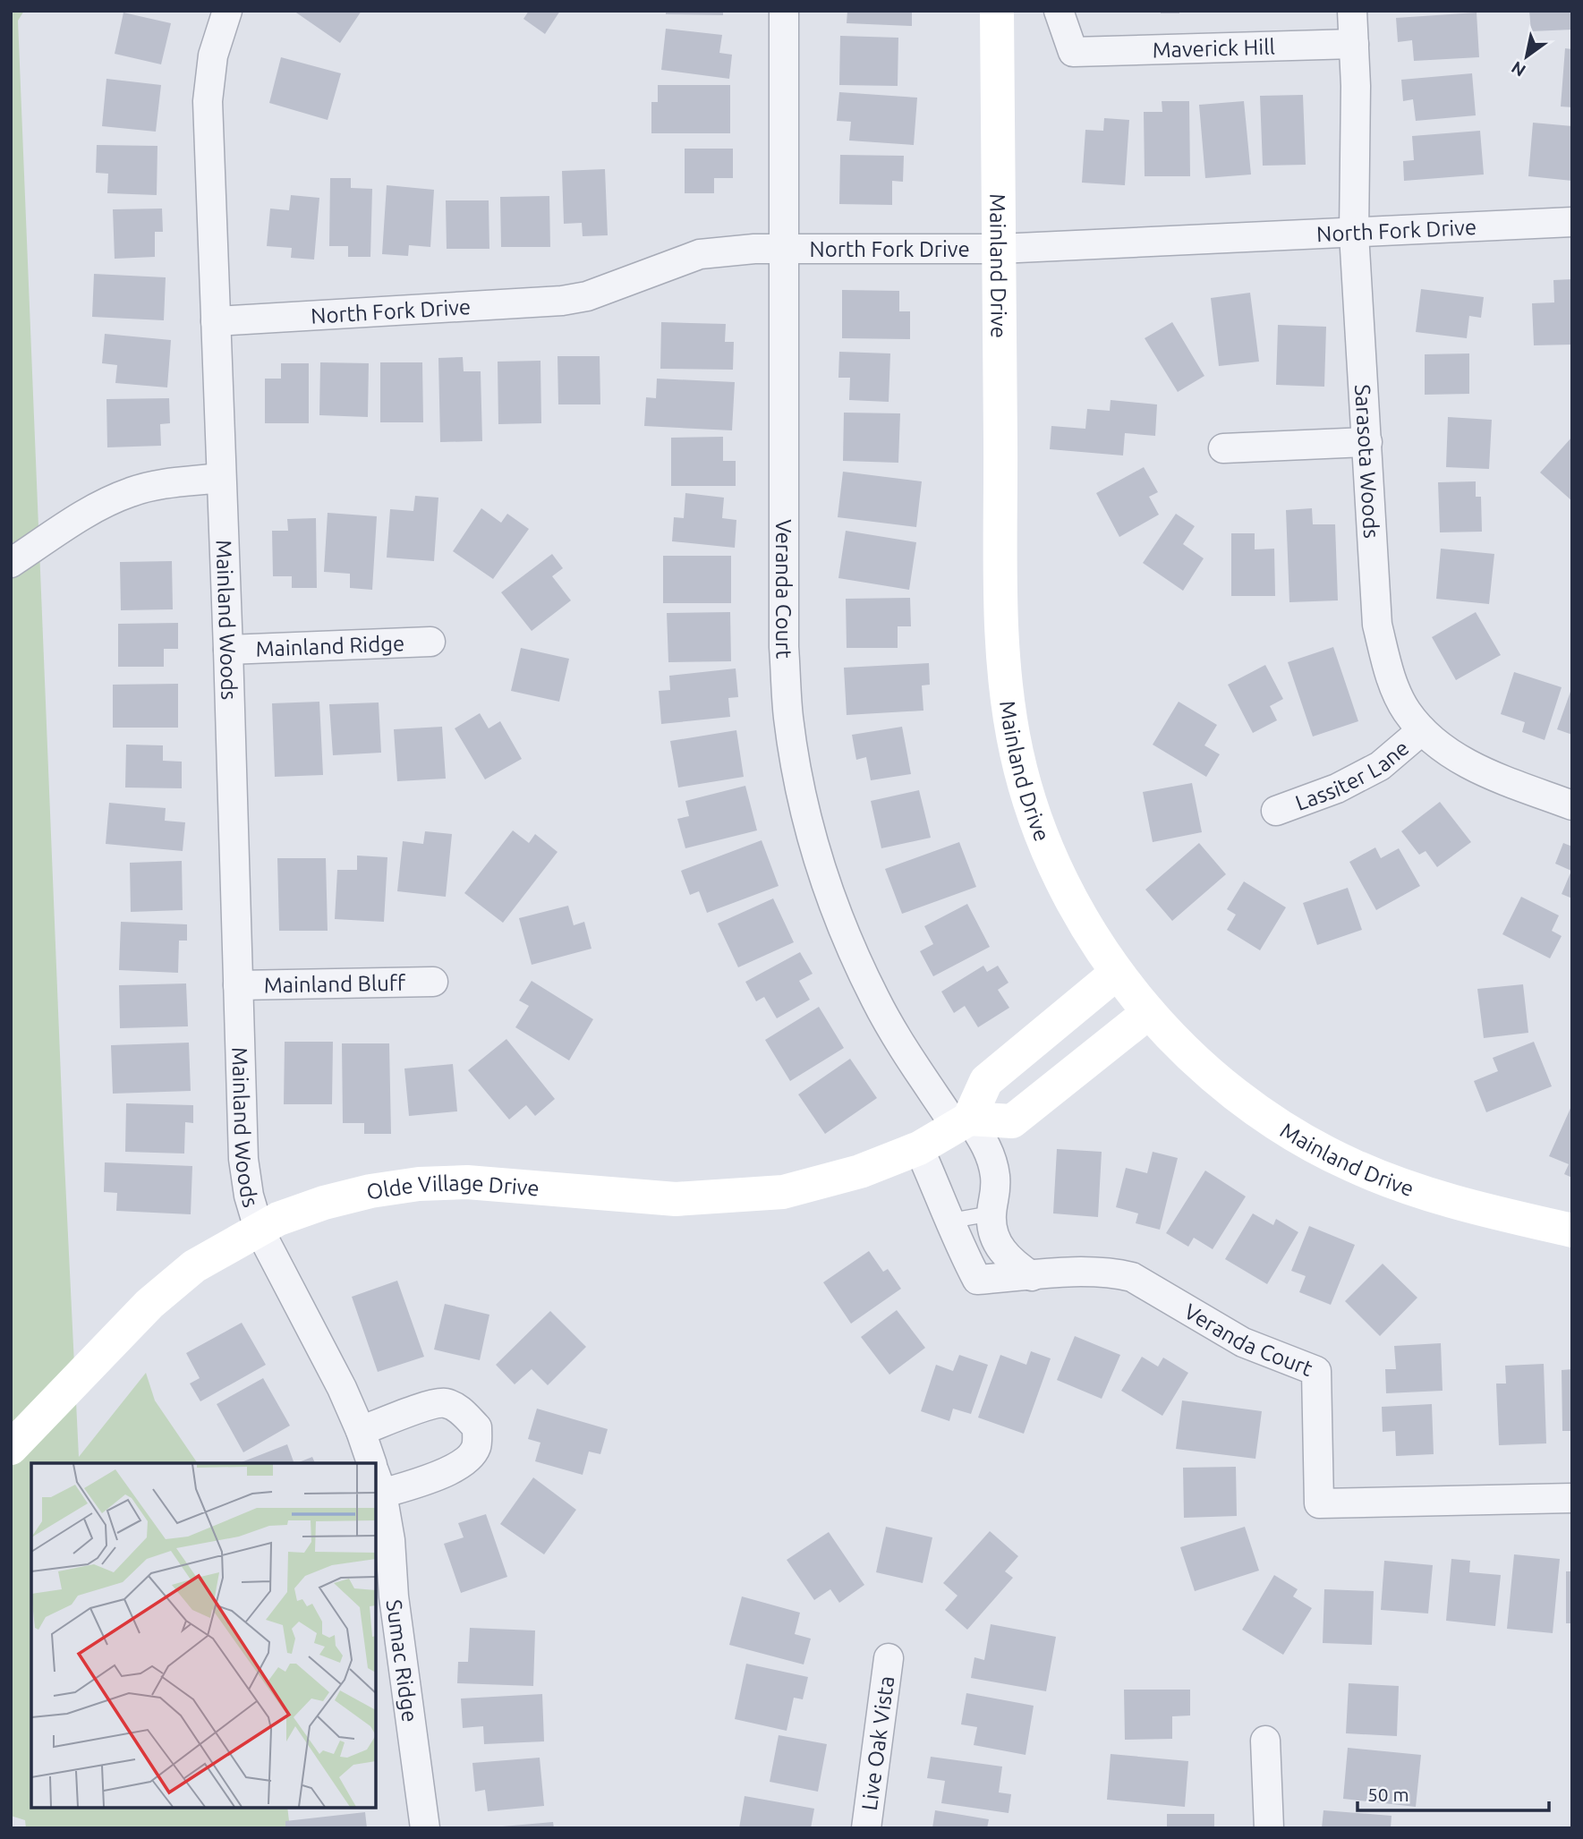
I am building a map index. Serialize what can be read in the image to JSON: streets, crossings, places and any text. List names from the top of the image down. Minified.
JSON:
{"streets":{"main road":["Mainland Drive","Olde Village Drive"],"street":["Maverick Hill","North Fork Drive","Sarasota Woods","Veranda Court","Mainland Woods","Mainland Ridge","Lassiter Lane","Mainland Bluff","Sumac Ridge","Live Oak Vista"]},"crossings":[["Maverick Hill","Sarasota Woods"],["North Fork Drive","Mainland Drive"],["North Fork Drive","Sarasota Woods"],["North Fork Drive","Veranda Court"],["North Fork Drive","Mainland Woods"],["Sarasota Woods","Lassiter Lane"],["Veranda Court","Olde Village Drive"],["Mainland Woods","Mainland Ridge"],["Mainland Woods","Mainland Bluff"],["Mainland Woods","Olde Village Drive"]],"scale_bar":"50 m","north":"bottom left"}
